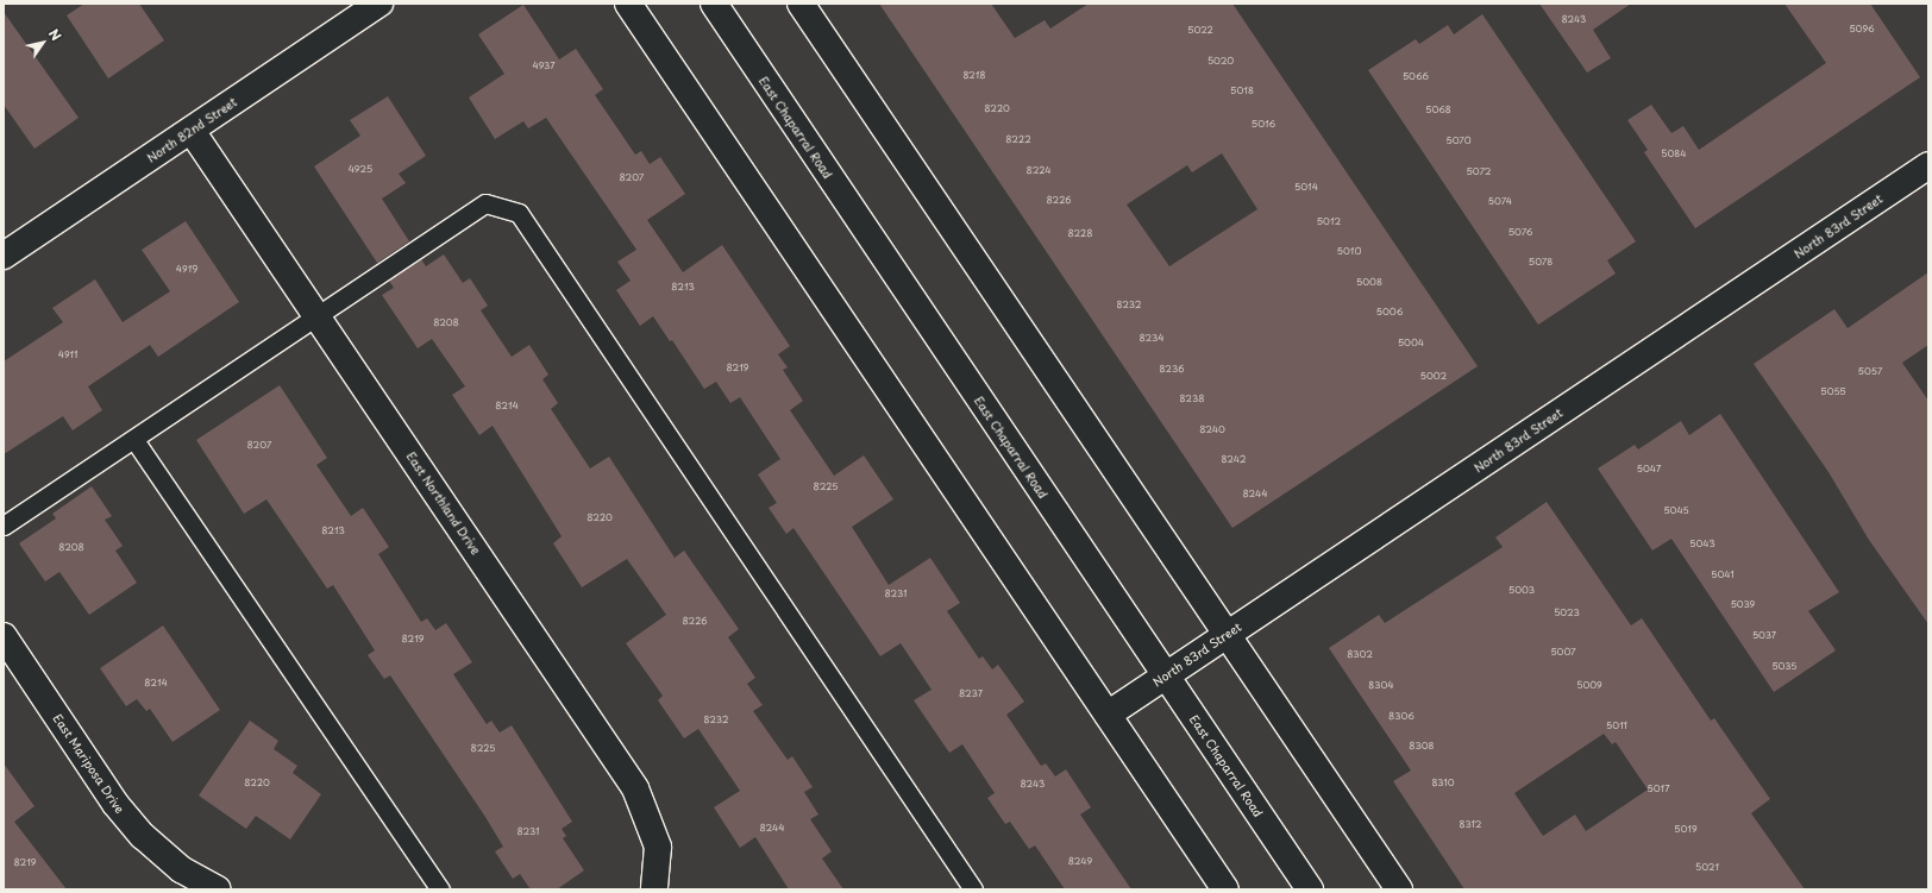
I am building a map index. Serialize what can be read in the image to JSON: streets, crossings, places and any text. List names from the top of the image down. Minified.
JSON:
{"streets":{"street":["East Chaparral Road","North 82nd Street","North 83rd Street","East Northland Drive","East Mariposa Drive"]},"crossings":[["East Chaparral Road","North 83rd Street"],["North 82nd Street","East Northland Drive"]],"house_numbers":["8243","5096","5022","5020","4937","8218","5066","5018","8220","5068","5016","8222","5070","5084","4925","8224","5072","8207","5014","8226","5074","5012","5076","8228","5010","5078","4919","5008","8213","8232","5006","8208","8234","5004","4911","8219","8236","5057","5002","5055","8238","8214","8240","8207","8242","5047","8225","8244","5045","8220","8213","5043","8208","5041","5003","8231","5039","5023","8226","5037","8219","5007","8302","5035","8214","8304","5009","8237","8306","8232","5011","8308","8225","8220","8310","8243","5017","8312","8244","5019","8231","8249","8219","5021"],"north":"top right"}
